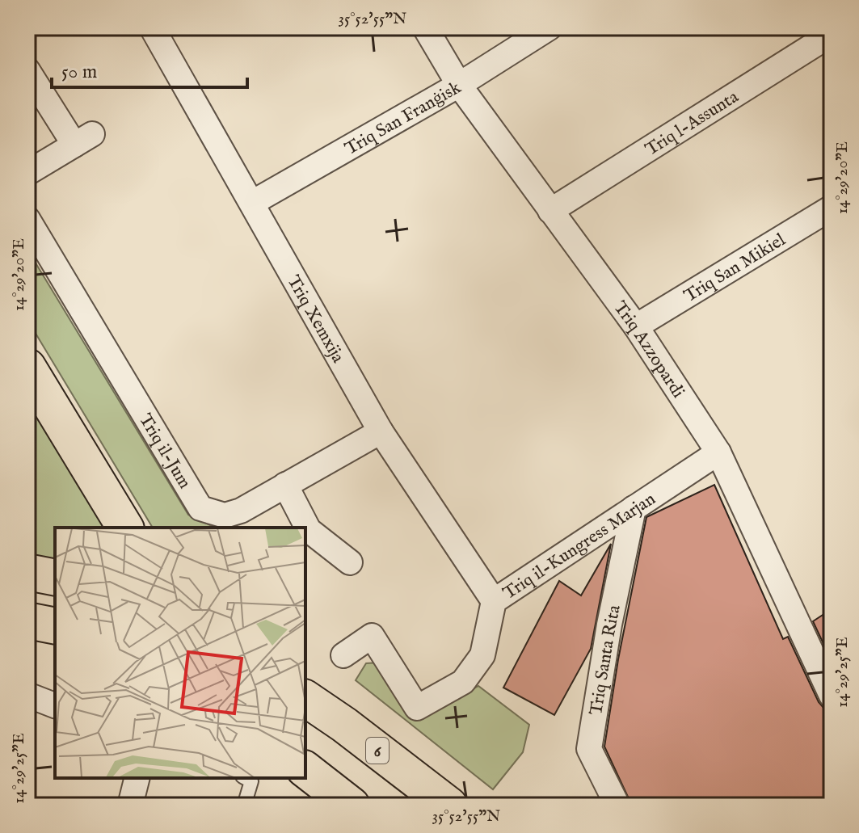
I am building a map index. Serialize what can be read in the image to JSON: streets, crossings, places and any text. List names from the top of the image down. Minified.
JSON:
{"streets":{"highway":["6"],"street":["Triq San Franġisk","Triq l-Assunta","Triq San Mikiel","Triq Xemxija","Triq Azzopardi","Triq il-Jum","Triq il-Kungress Marjan","Triq Santa Rita"]},"crossings":[["Triq San Franġisk","Triq Xemxija"],["Triq San Franġisk","Triq Azzopardi"],["Triq l-Assunta","Triq Azzopardi"],["Triq San Mikiel","Triq Azzopardi"],["Triq Xemxija","Triq il-Jum"],["Triq Xemxija","Triq il-Kungress Marjan"],["Triq Azzopardi","Triq il-Kungress Marjan"],["Triq il-Kungress Marjan","Triq Santa Rita"]],"scale_bar":"50 m","coordinates":["35°52'55\"N","14°29'20\"E","14°29'25\"E"]}
